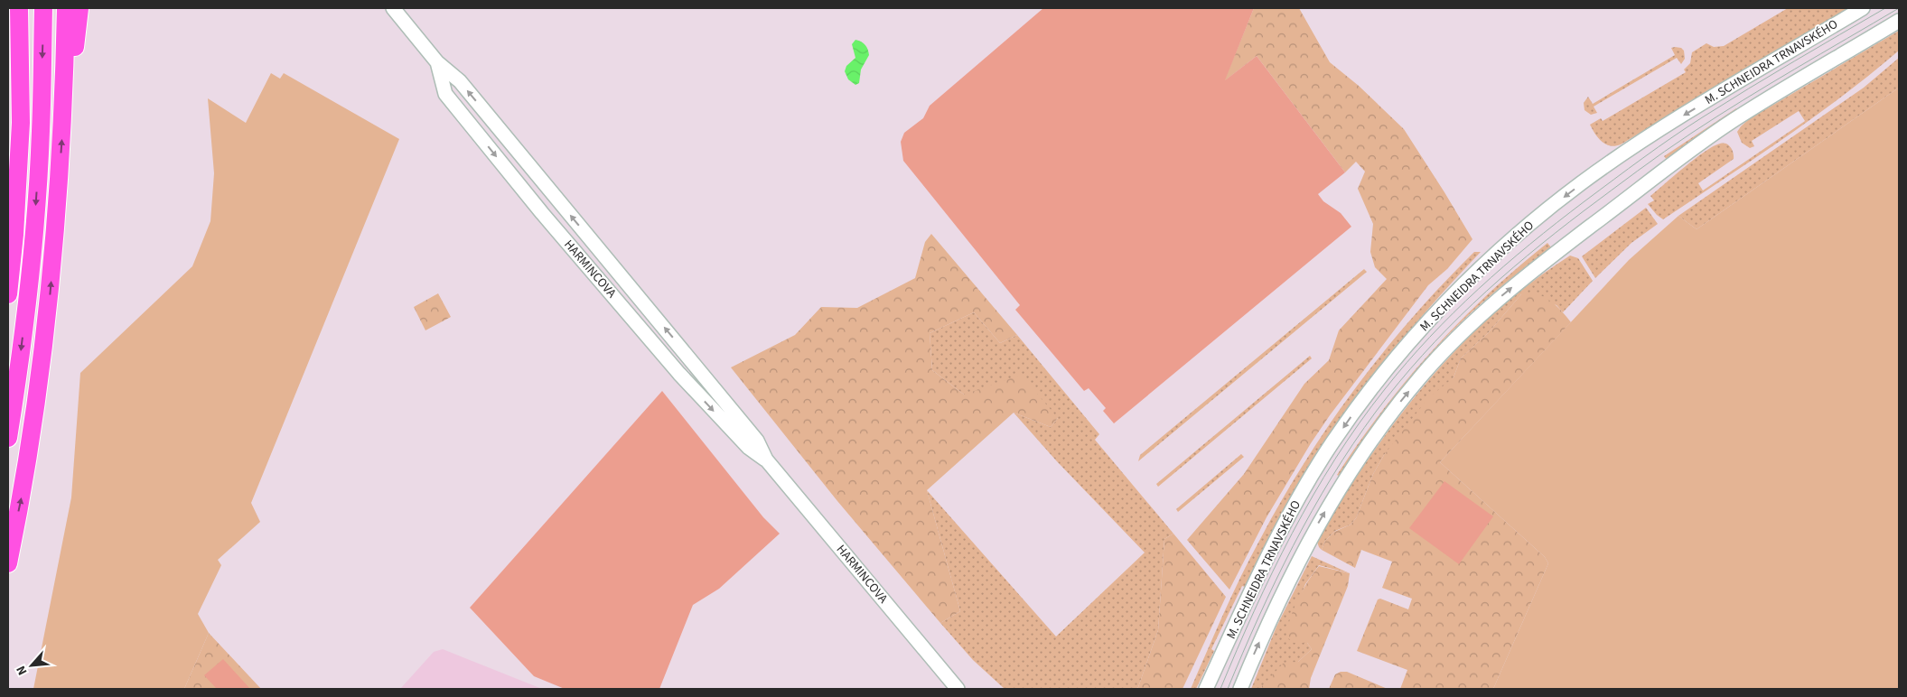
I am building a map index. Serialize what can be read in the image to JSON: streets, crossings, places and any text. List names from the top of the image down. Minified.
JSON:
{"streets":{"main road":["M. SCHNEIDRA TRNAVSKÉHO","HARMINCOVA"]},"north":"bottom left"}
